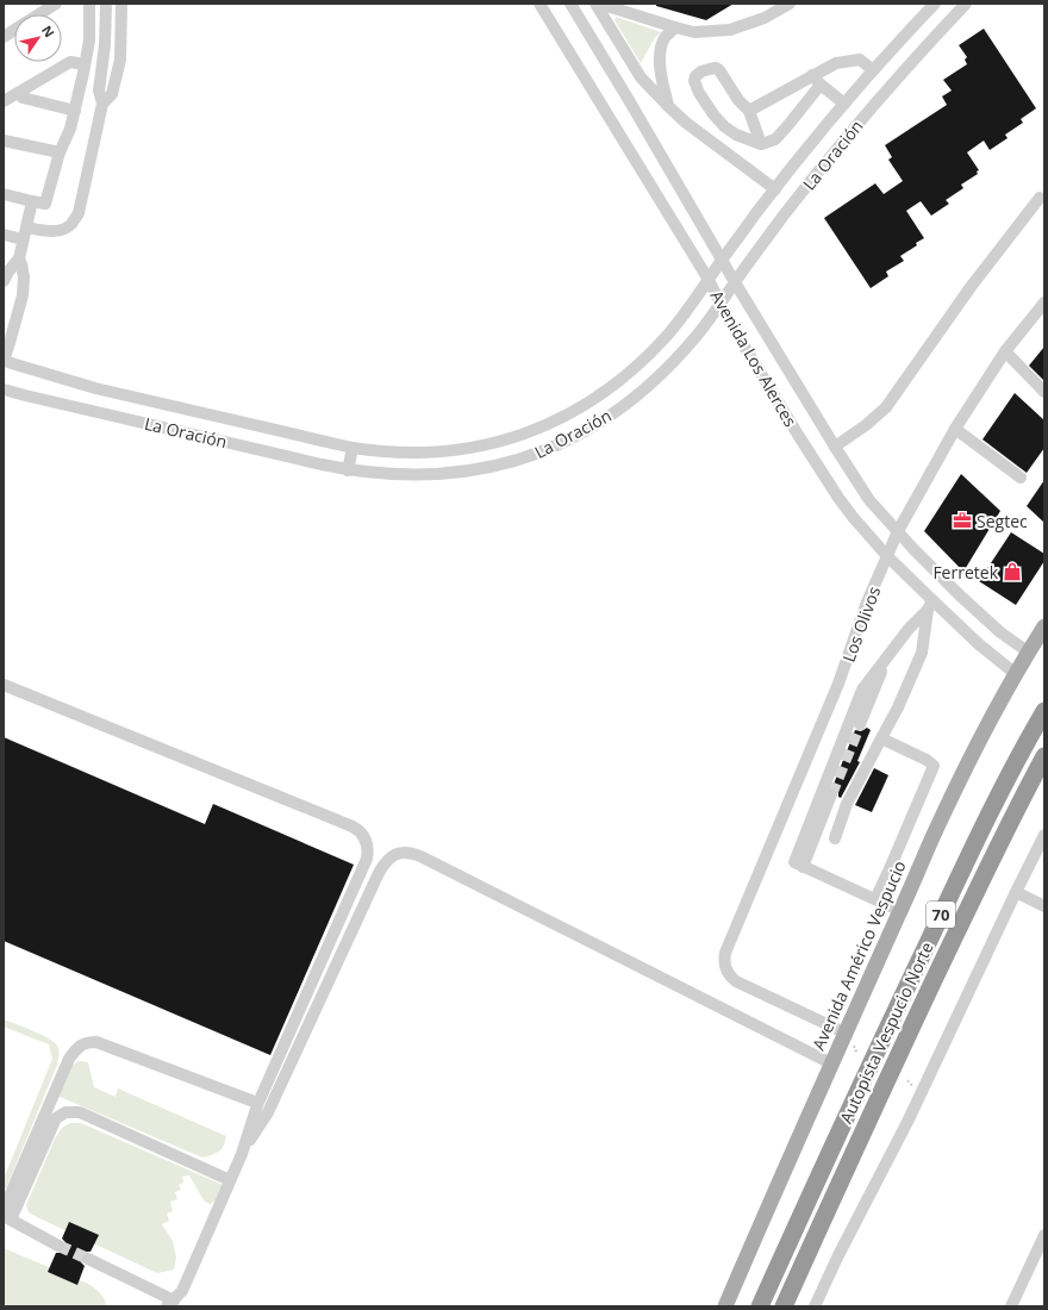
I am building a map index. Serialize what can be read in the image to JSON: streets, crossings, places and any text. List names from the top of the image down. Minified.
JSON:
{"streets":{"highway":["70","Autopista Vespucio Norte"],"main road":["Avenida Américo Vespucio"],"street":["La Oración","Avenida Los Alerces","Los Olivos"]},"crossings":[["La Oración","Avenida Los Alerces"],["Avenida Los Alerces","Los Olivos"],["Avenida Los Alerces","Avenida Américo Vespucio"],["Los Olivos","Avenida Américo Vespucio"]],"places":{"office":["Segtec"],"shop":["Ferretek"]},"north":"top right"}
